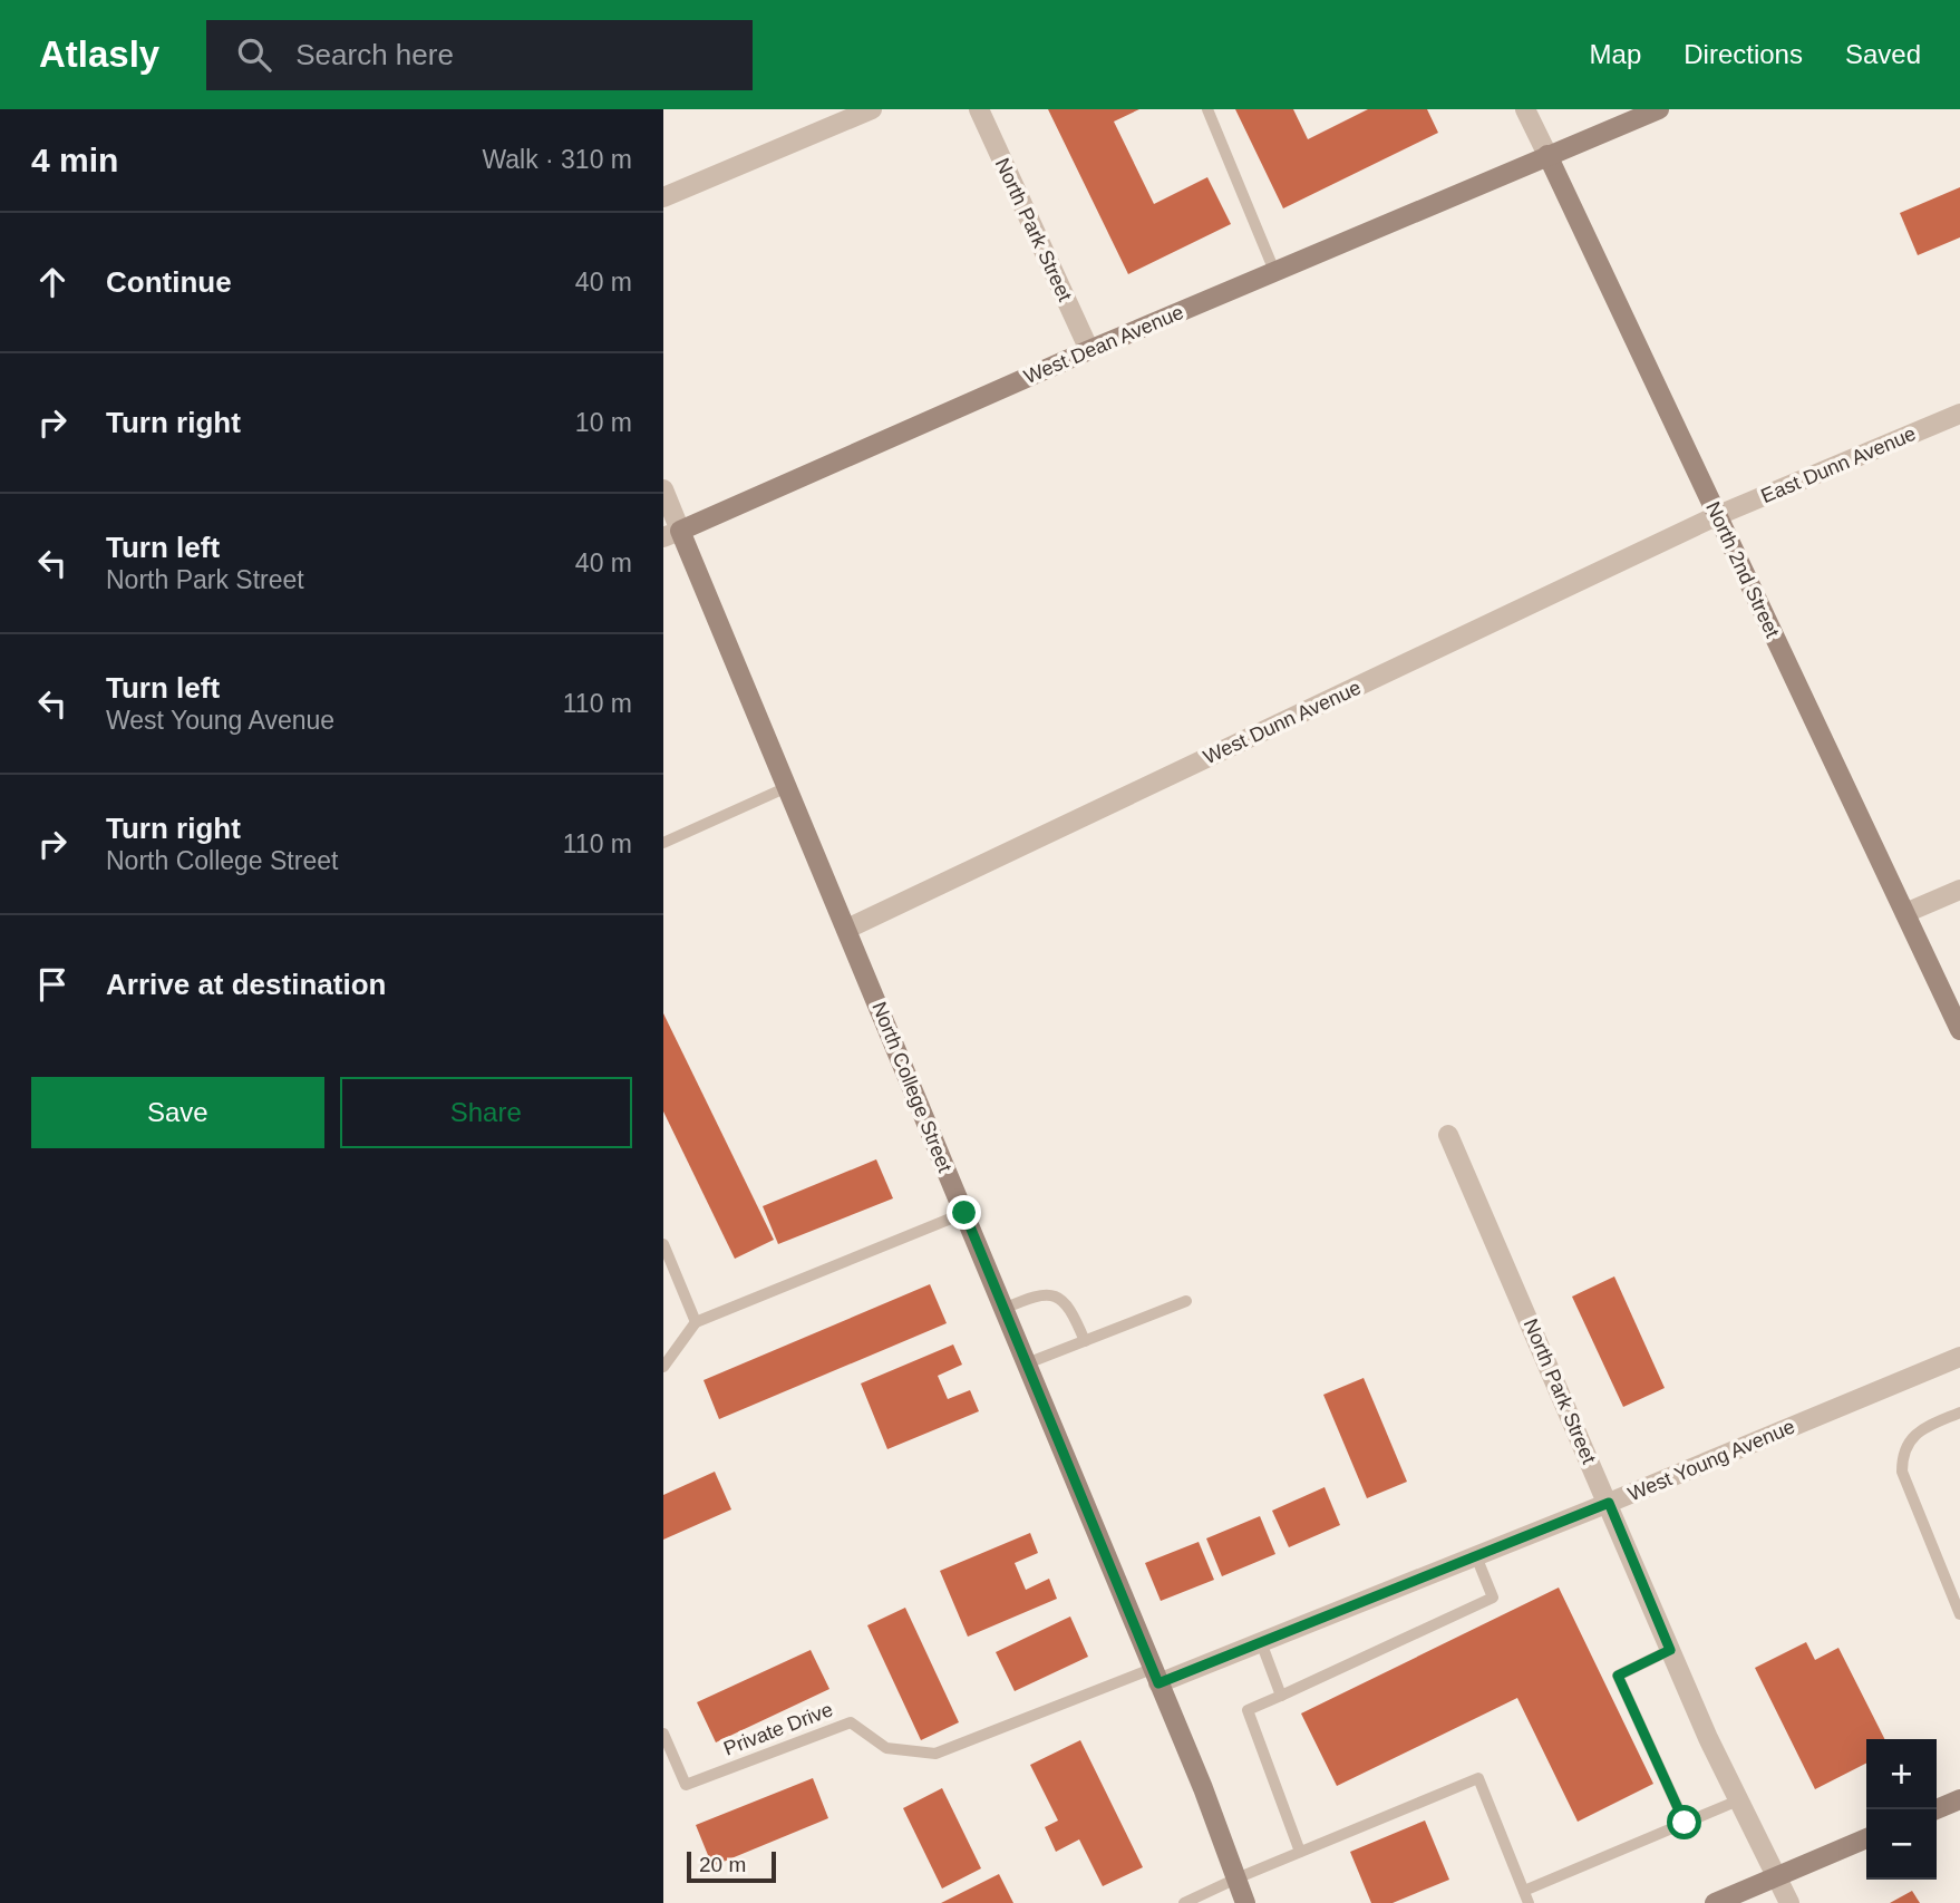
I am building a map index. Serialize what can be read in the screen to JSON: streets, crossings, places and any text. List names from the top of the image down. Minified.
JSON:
{"streets":{"street":["North Park Street","West Dean Avenue","East Dunn Avenue","North 2nd Street","West Dunn Avenue","North College Street","West Young Avenue"],"lane":["Private Drive"]},"crossings":[["North Park Street","West Dean Avenue"],["North Park Street","West Young Avenue"],["West Dean Avenue","North 2nd Street"],["West Dean Avenue","North College Street"],["East Dunn Avenue","North 2nd Street"],["East Dunn Avenue","West Dunn Avenue"],["North 2nd Street","West Dunn Avenue"],["West Dunn Avenue","North College Street"],["North College Street","West Young Avenue"],["North College Street","Private Drive"],["West Young Avenue","Private Drive"]],"scale_bar":"20 m","page":{"header":"Atlasly","search":"Search here","nav":["Map","Directions","Saved"],"heading":["4 min","Walk · 310 m"],"list":[["Continue","40 m"],["Turn right","10 m"],["Turn left","North Park Street","40 m"],["Turn left","West Young Avenue","110 m"],["Turn right","North College Street","110 m"],"Arrive at destination"],"buttons":["Save","Share"],"map_buttons":["+","−"],"scale":"20 m"}}
